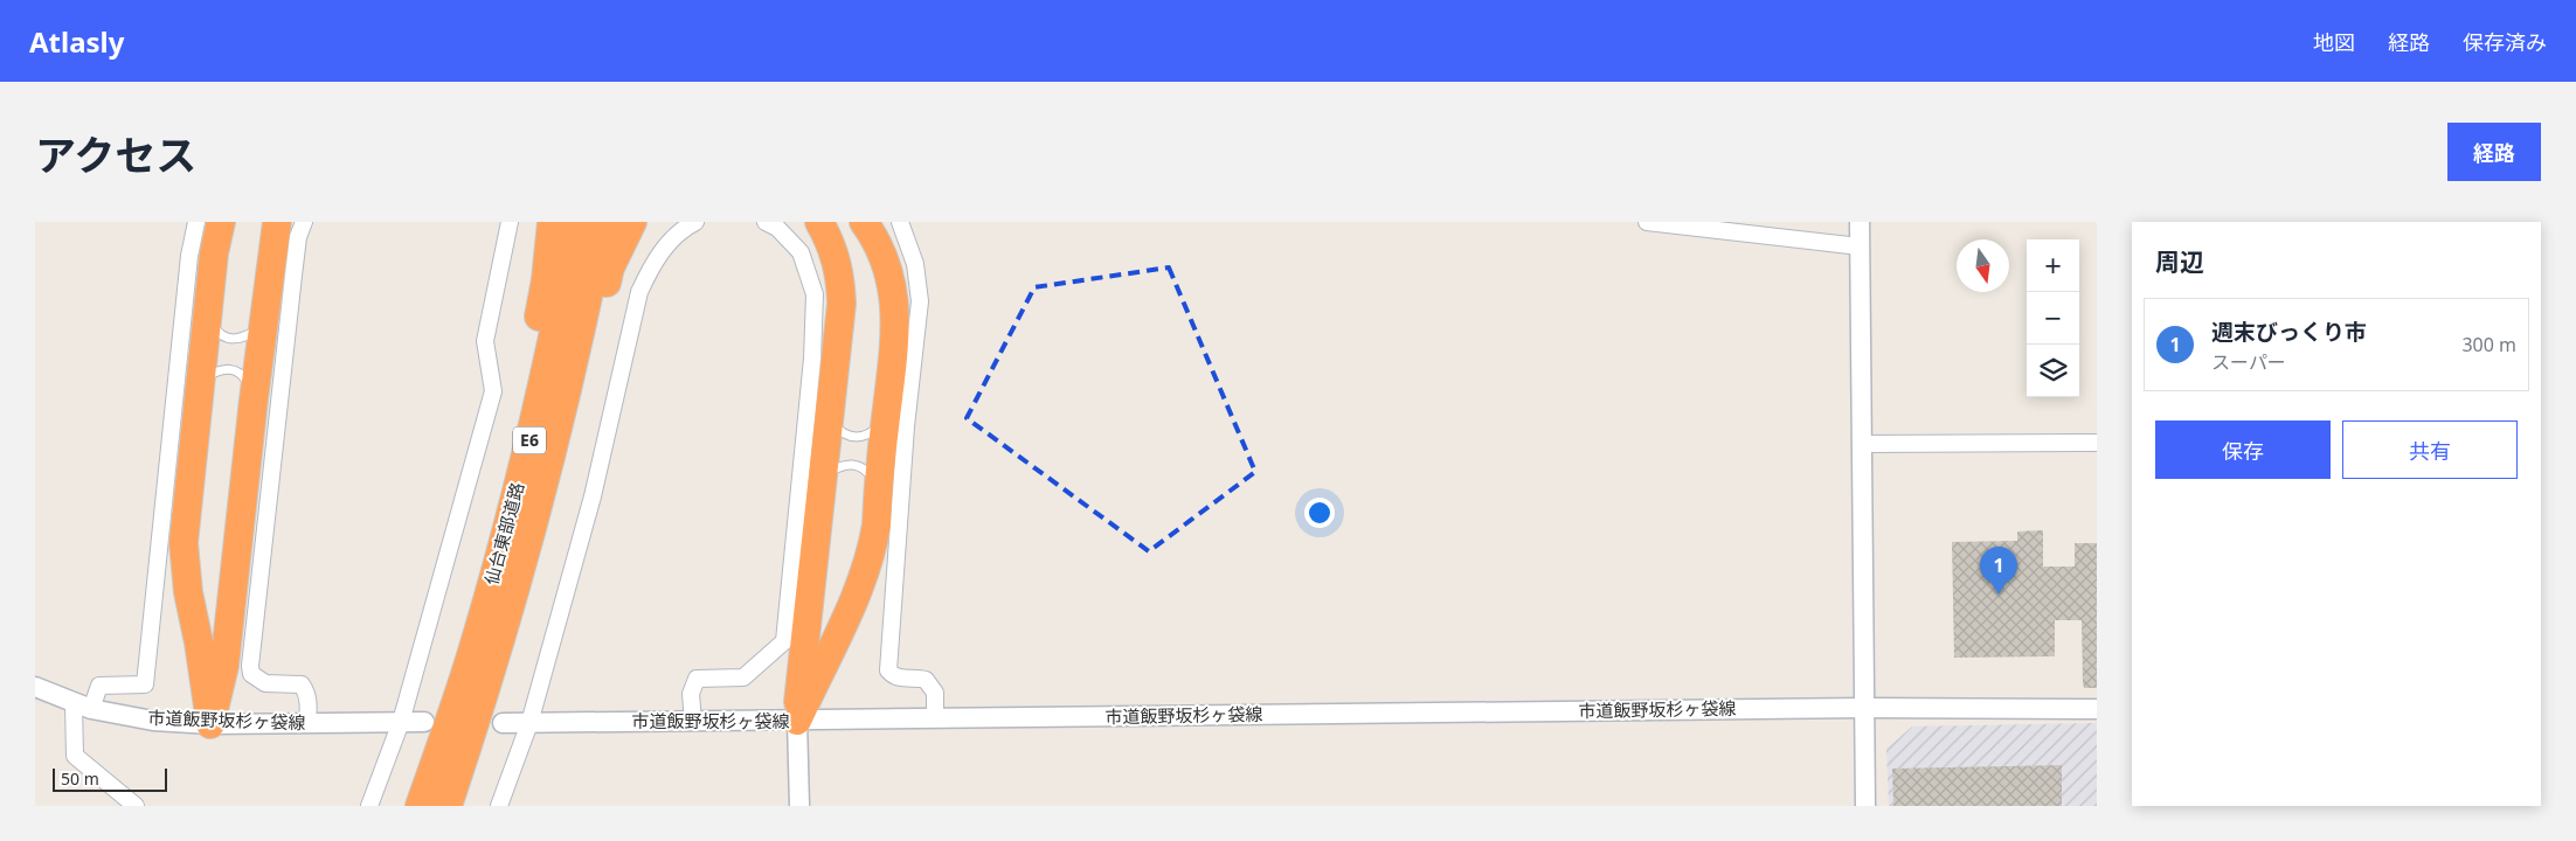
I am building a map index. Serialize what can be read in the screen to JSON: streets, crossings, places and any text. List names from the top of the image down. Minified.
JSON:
{"streets":{"highway":["E6","仙台東部道路"],"street":["市道飯野坂杉ヶ袋線"]},"scale_bar":"50 m","north":"bottom","page":{"header":"Atlasly","nav":["地図","経路","保存済み"],"title":"アクセス","buttons":["経路",["保存","共有"]],"heading":"周辺","map_buttons":["+","−"],"list":[{"mark":"1","name":"週末びっくり市","note":"スーパー","value":"300 m"}],"pins":"1","scale":"50 m"}}
